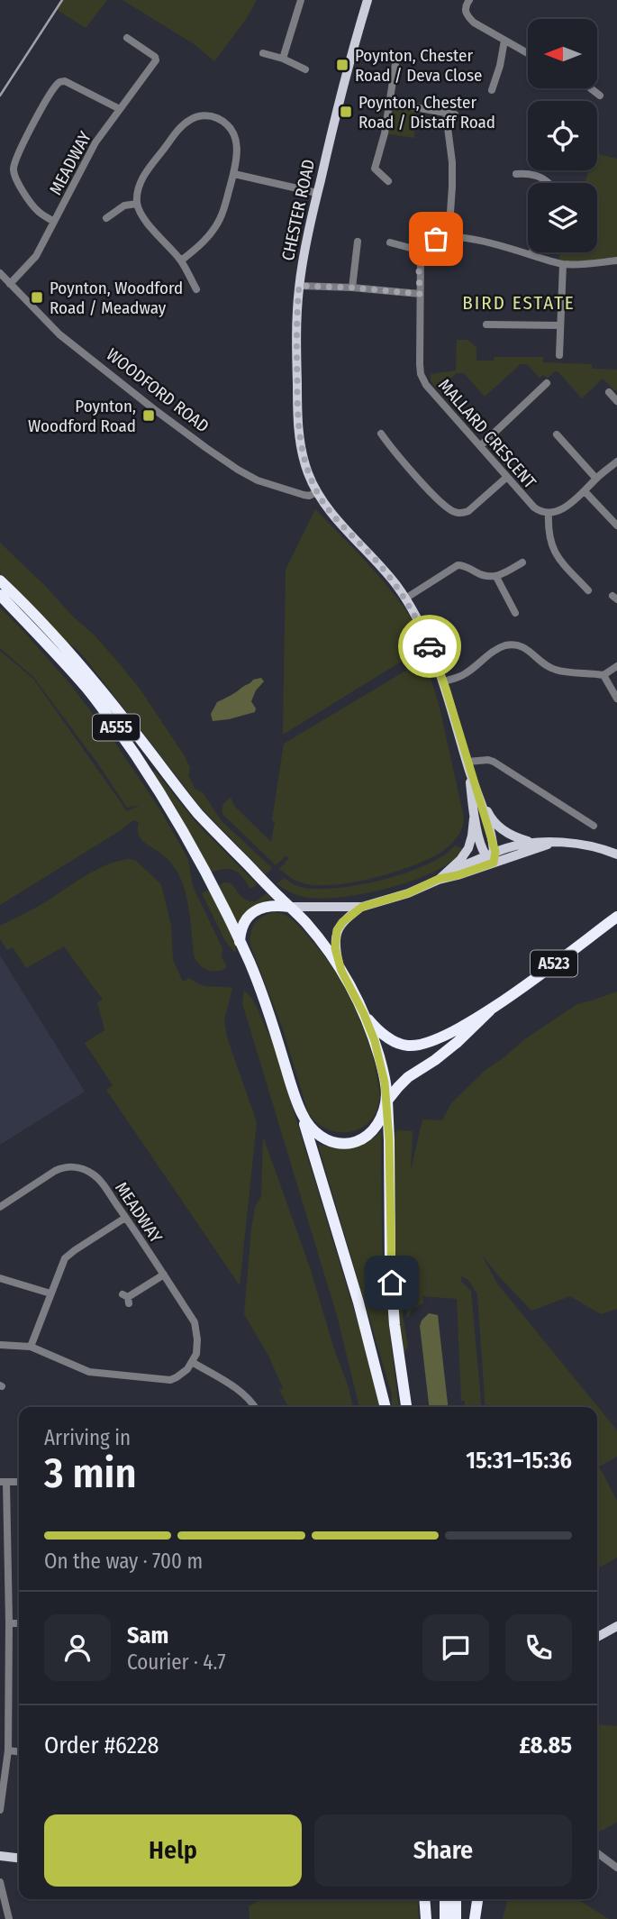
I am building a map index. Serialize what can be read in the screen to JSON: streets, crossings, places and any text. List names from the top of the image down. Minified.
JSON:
{"streets":{"highway":["A555","A523"],"main road":["CHESTER ROAD"],"street":["MEADWAY","WOODFORD ROAD","MALLARD CRESCENT"]},"crossings":[["MEADWAY","WOODFORD ROAD"],["CHESTER ROAD","WOODFORD ROAD"],["A555","A523"]],"districts":["BIRD ESTATE"],"places":{"transit":["Poynton, Chester Road / Deva Close","Poynton, Chester Road / Distaff Road","Poynton, Woodford Road / Meadway","Poynton, Woodford Road"]},"north":"left","page":{"heading":["3 min","Arriving in","15:31–15:36"],"panel":["Sam","Courier · 4.7","Order #6228","£8.85"],"bar":"On the way · 700 m","buttons":["Help","Share"]}}
